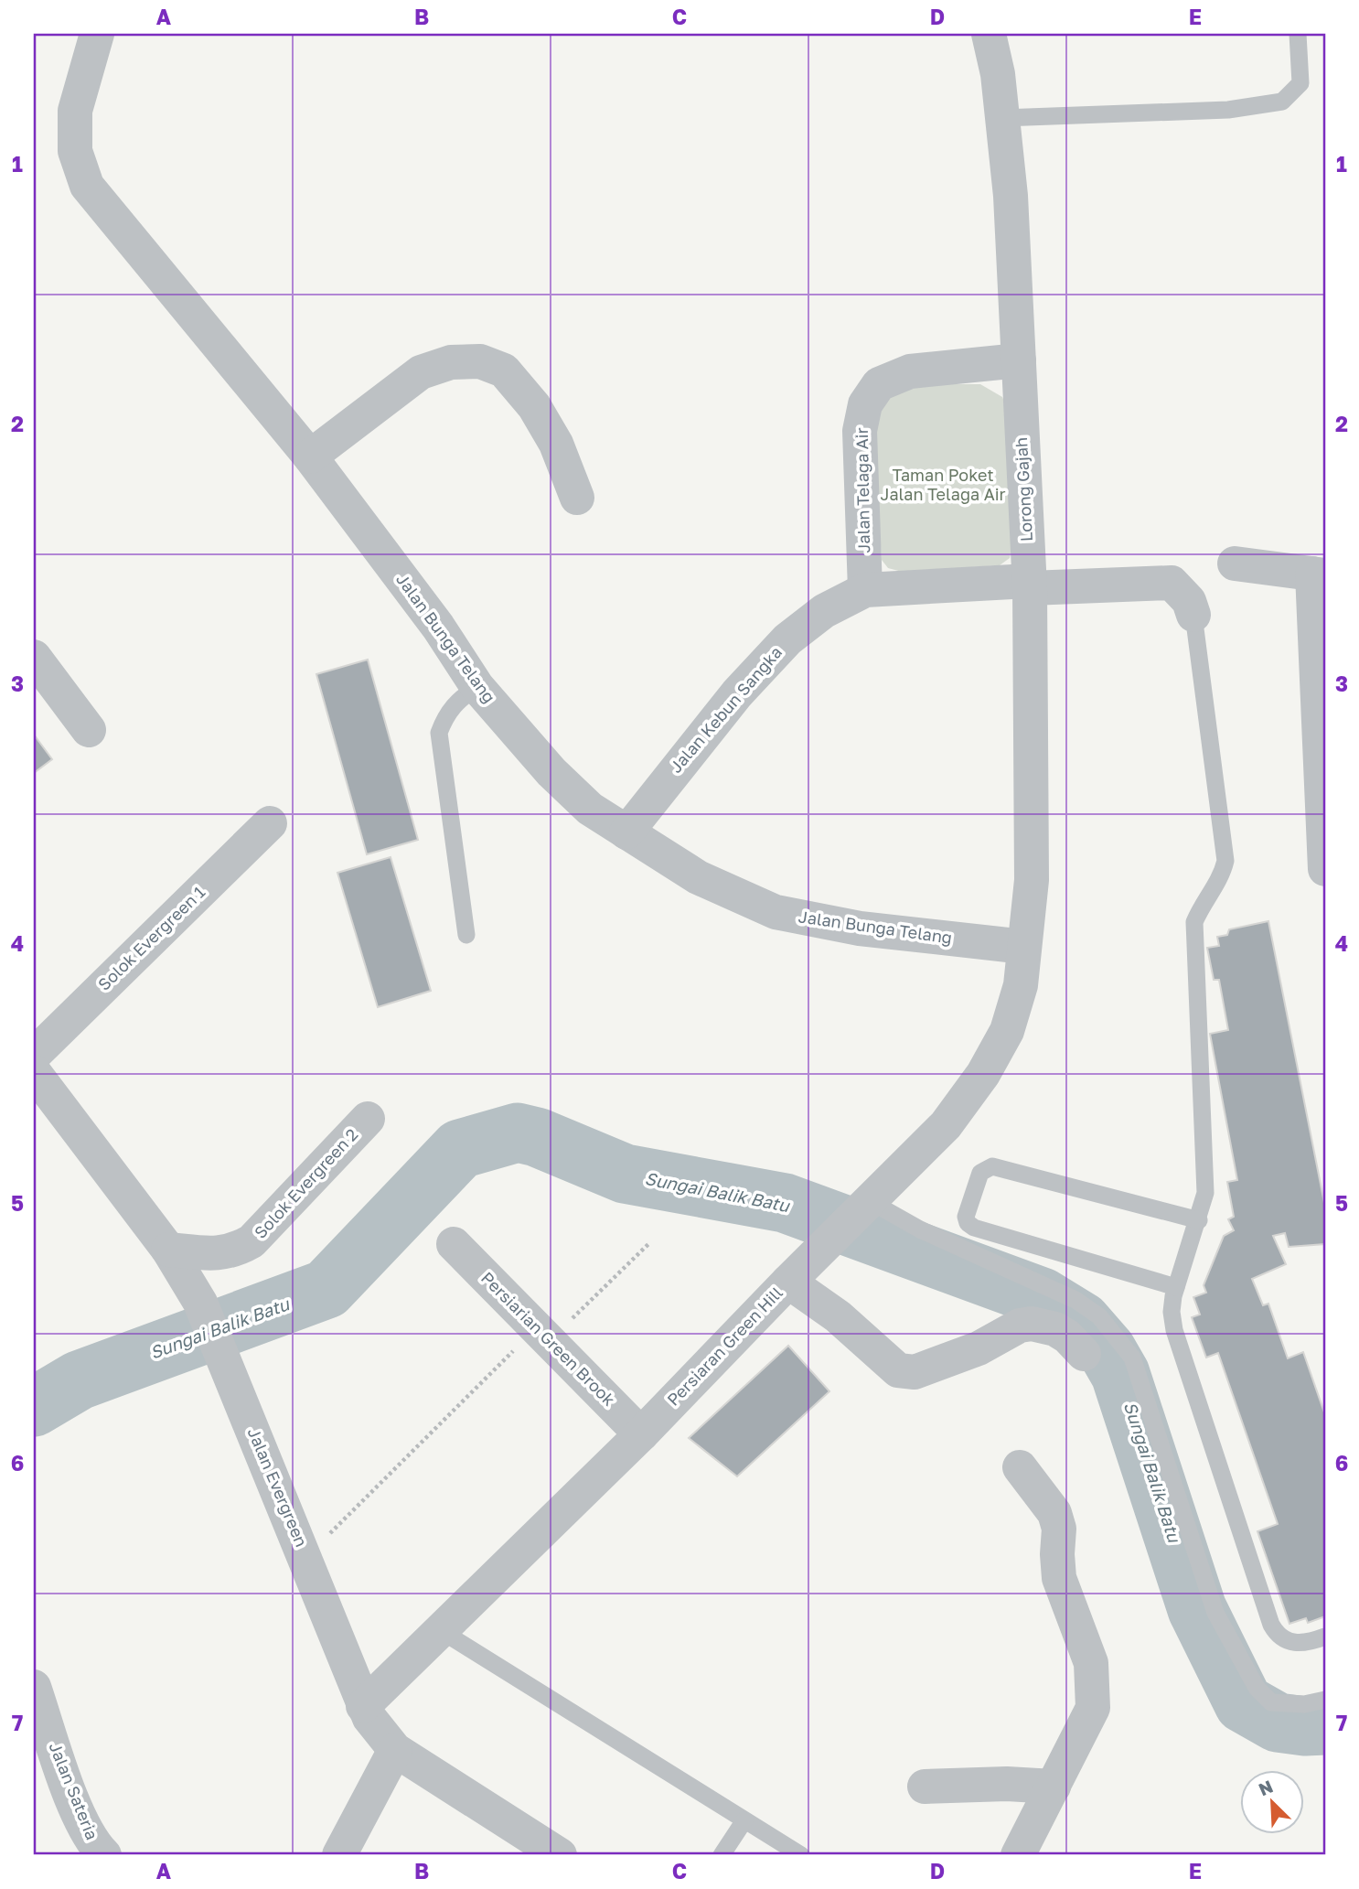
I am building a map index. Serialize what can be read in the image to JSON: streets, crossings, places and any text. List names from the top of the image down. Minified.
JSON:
{"streets":{"street":["Lorong Gajah","Jalan Telaga Air","Jalan Bunga Telang","Jalan Kebun Sangka","Solok Evergreen 1","Solok Evergreen 2","Persiarian Green Brook","Persiaran Green Hill","Jalan Evergreen","Jalan Sateria"]},"crossings":[["Lorong Gajah","Jalan Telaga Air"],["Lorong Gajah","Jalan Bunga Telang"],["Lorong Gajah","Jalan Kebun Sangka"],["Lorong Gajah","Persiaran Green Hill"],["Jalan Telaga Air","Jalan Kebun Sangka"],["Jalan Bunga Telang","Jalan Kebun Sangka"],["Jalan Bunga Telang","Persiaran Green Hill"],["Solok Evergreen 2","Jalan Evergreen"],["Persiarian Green Brook","Persiaran Green Hill"],["Persiaran Green Hill","Jalan Evergreen"]],"water":["Sungai Balik Batu"],"parks":["Taman Poket Jalan Telaga Air"],"north":"top left","grid":{"columns":["A","B","C","D","E"],"rows":["1","2","3","4","5","6","7"]}}
